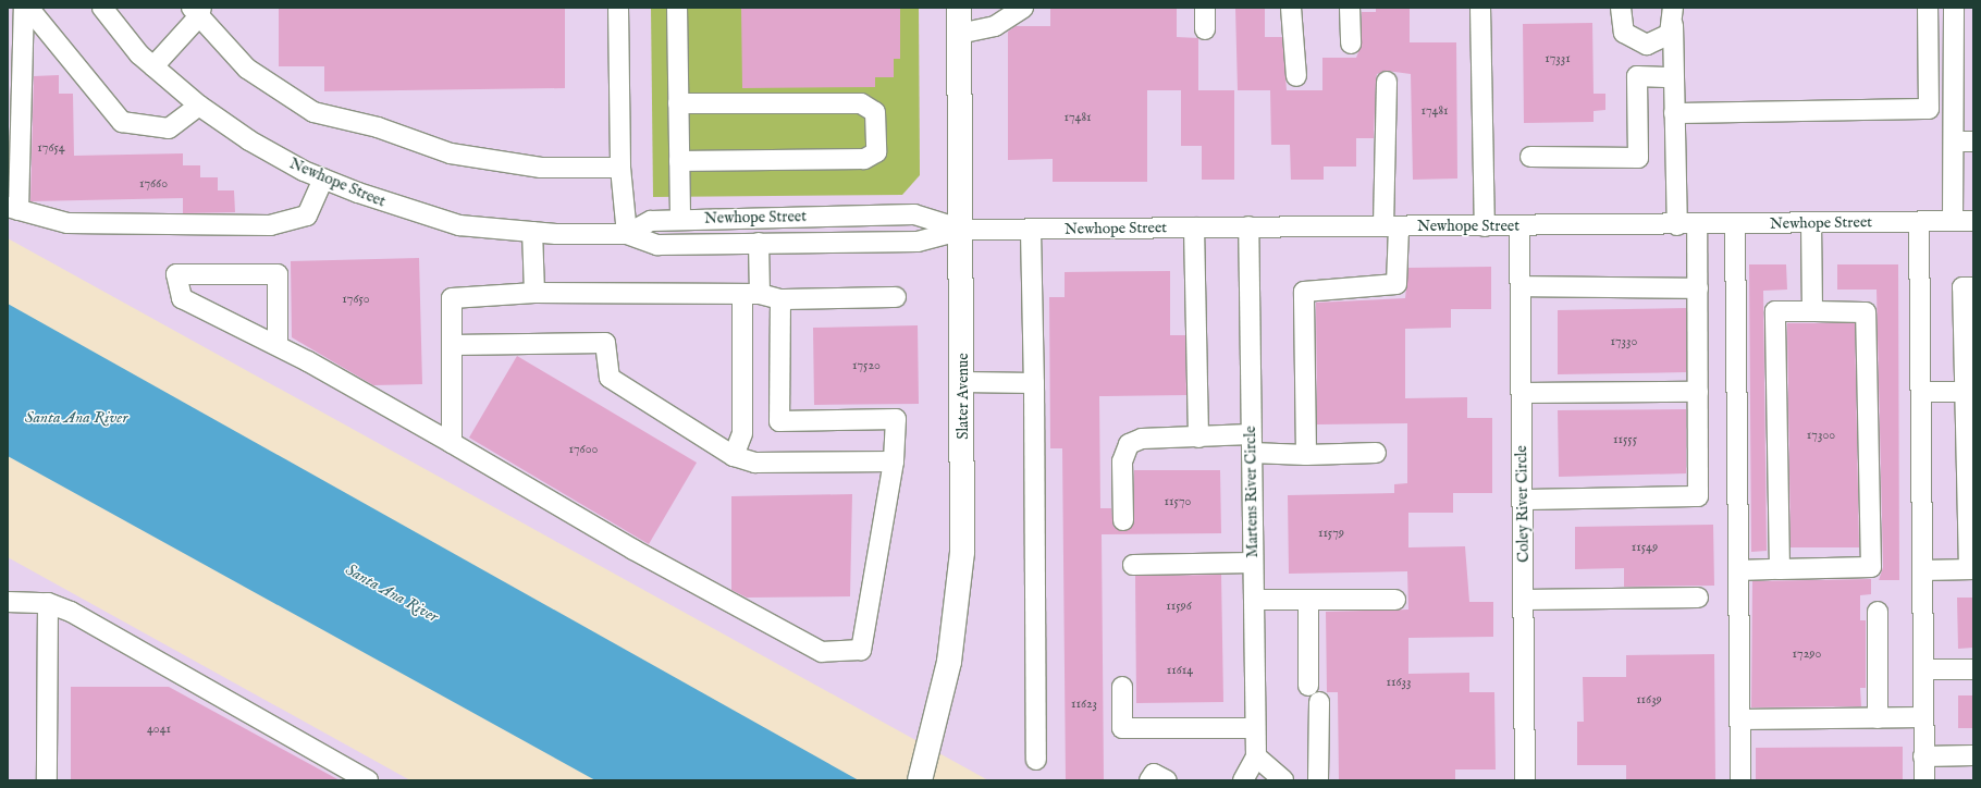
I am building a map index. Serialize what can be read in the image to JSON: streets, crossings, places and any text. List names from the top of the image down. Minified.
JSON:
{"streets":{"main road":["Slater Avenue"],"street":["Newhope Street","Martens River Circle","Coley River Circle"]},"crossings":[["Newhope Street","Slater Avenue"],["Newhope Street","Martens River Circle"],["Newhope Street","Coley River Circle"]],"water":["Santa Ana River"],"house_numbers":["17331","17481","17481","17654","17660","17650","17330","17520","17300","11555","17600","11570","11579","11549","11596","17290","11614","11633","11639","11623","4041"]}
